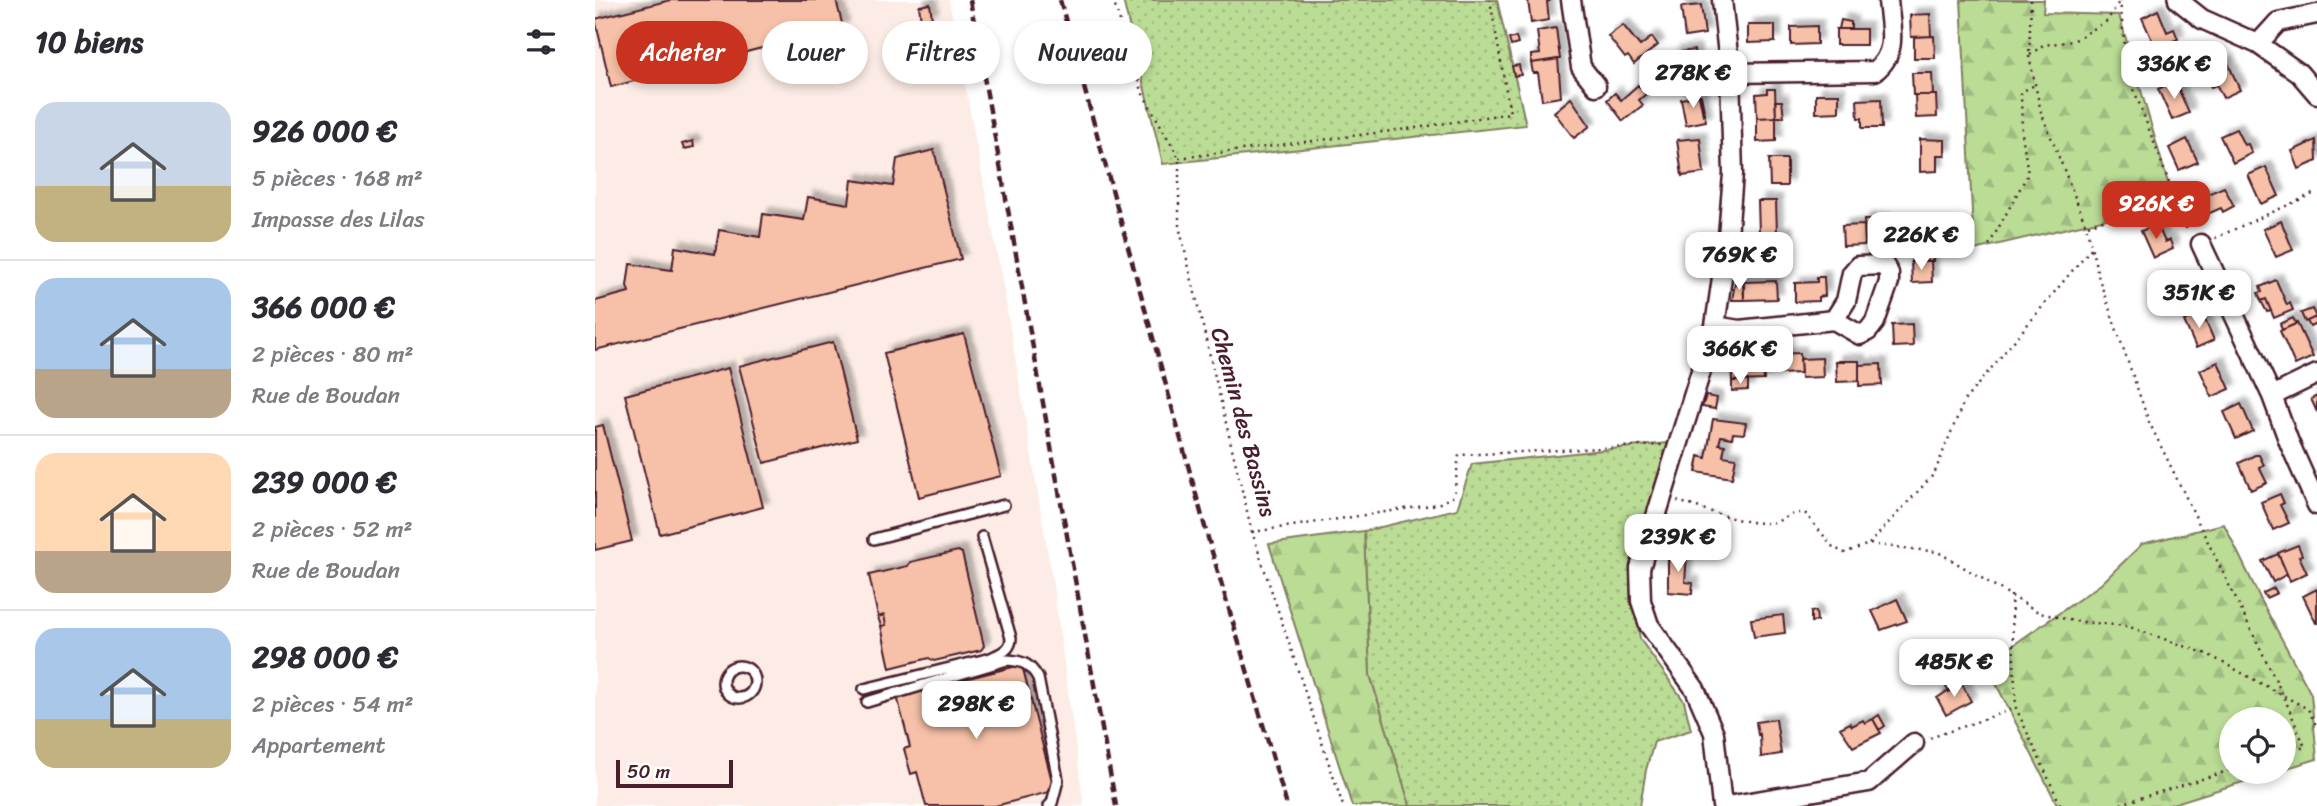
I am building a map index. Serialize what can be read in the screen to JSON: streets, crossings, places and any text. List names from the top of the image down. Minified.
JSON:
{"streets":{"path":["Chemin des Bassins"]},"scale_bar":"50 m","page":{"heading":"10 biens","chip":["Acheter","Louer","Filtres","Nouveau"],"price":["336K €","278K €","926K €","226K €","769K €","351K €","366K €","239K €","485K €","298K €"],"list":[{"name":"926 000 €","note":"5 pièces · 168 m² · Impasse des Lilas"},{"name":"366 000 €","note":"2 pièces · 80 m² · Rue de Boudan"},{"name":"239 000 €","note":"2 pièces · 52 m² · Rue de Boudan"},{"name":"298 000 €","note":"2 pièces · 54 m² · Appartement"}],"scale":"50 m"}}
